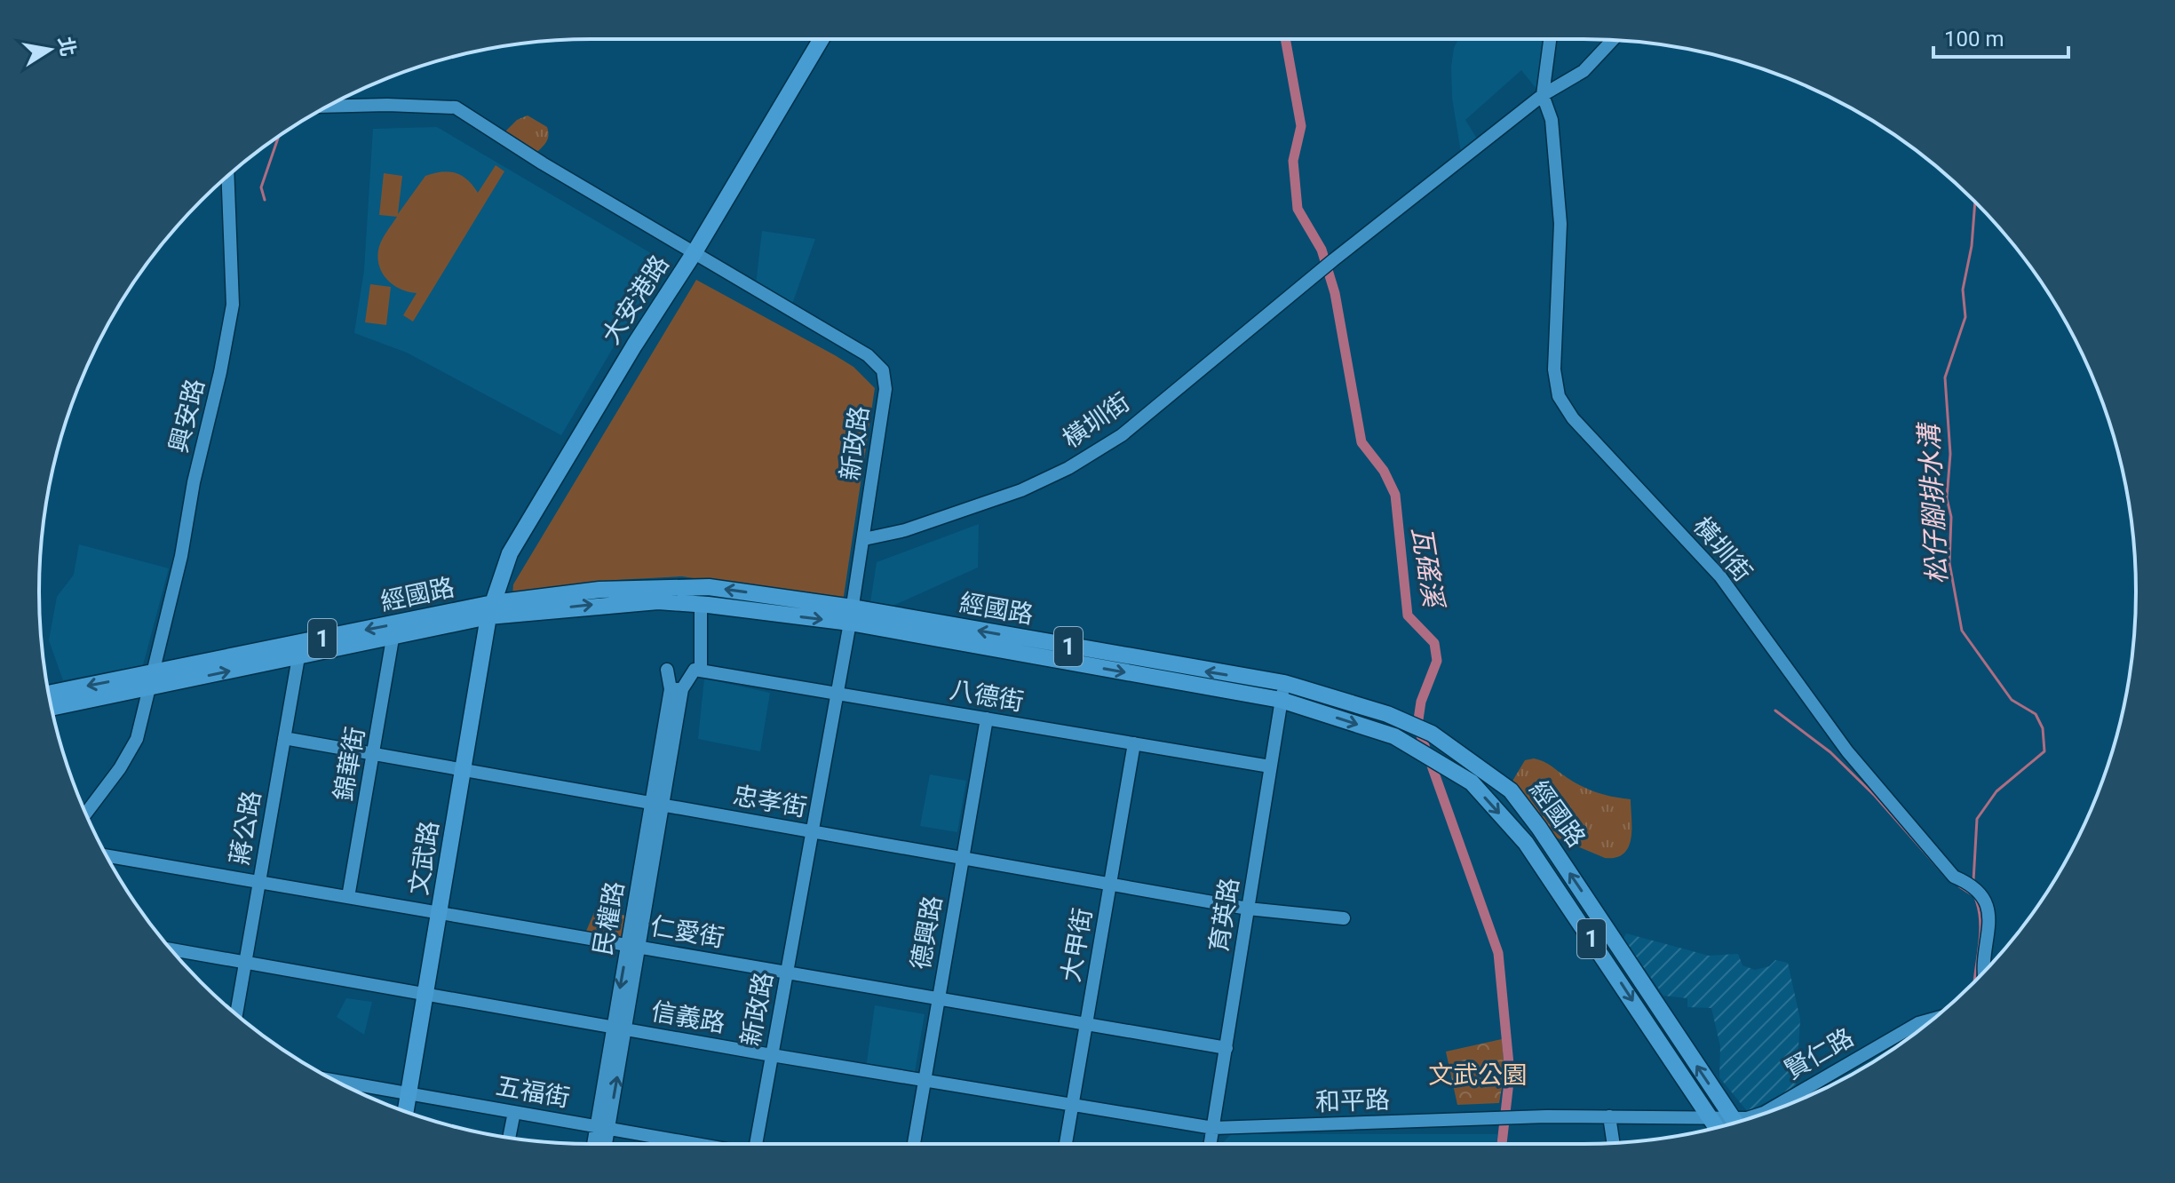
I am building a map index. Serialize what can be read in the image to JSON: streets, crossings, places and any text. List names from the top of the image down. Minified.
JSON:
{"streets":{"main road":["大安港路","經國路","1","文武路"],"street":["興安路","橫圳街","新政路","八德街","錦華街","忠孝街","蔣公路","育英路","民權路","仁愛街","德興路","大甲街","信義路","賢仁路","五福街","和平路"]},"crossings":[["大安港路","新政路"],["大安港路","經國路"],["大安港路","文武路"],["興安路","經國路"],["橫圳街","新政路"],["新政路","經國路"],["新政路","八德街"],["新政路","忠孝街"],["新政路","仁愛街"],["新政路","信義路"],["經國路","錦華街"],["經國路","蔣公路"],["經國路","文武路"],["經國路","育英路"],["經國路","賢仁路"],["八德街","育英路"],["八德街","德興路"],["八德街","大甲街"],["錦華街","忠孝街"],["錦華街","仁愛街"],["忠孝街","蔣公路"],["忠孝街","文武路"],["忠孝街","育英路"],["忠孝街","民權路"],["忠孝街","德興路"],["忠孝街","大甲街"],["蔣公路","仁愛街"],["蔣公路","信義路"],["文武路","仁愛街"],["文武路","信義路"],["文武路","五福街"],["育英路","仁愛街"],["育英路","信義路"],["育英路","和平路"],["民權路","仁愛街"],["民權路","信義路"],["民權路","五福街"],["仁愛街","德興路"],["仁愛街","大甲街"],["德興路","信義路"],["大甲街","信義路"],["信義路","和平路"]],"water":["松仔腳排水溝","瓦磘溪"],"parks":["文武公園"],"scale_bar":"100 m","north":"right"}
